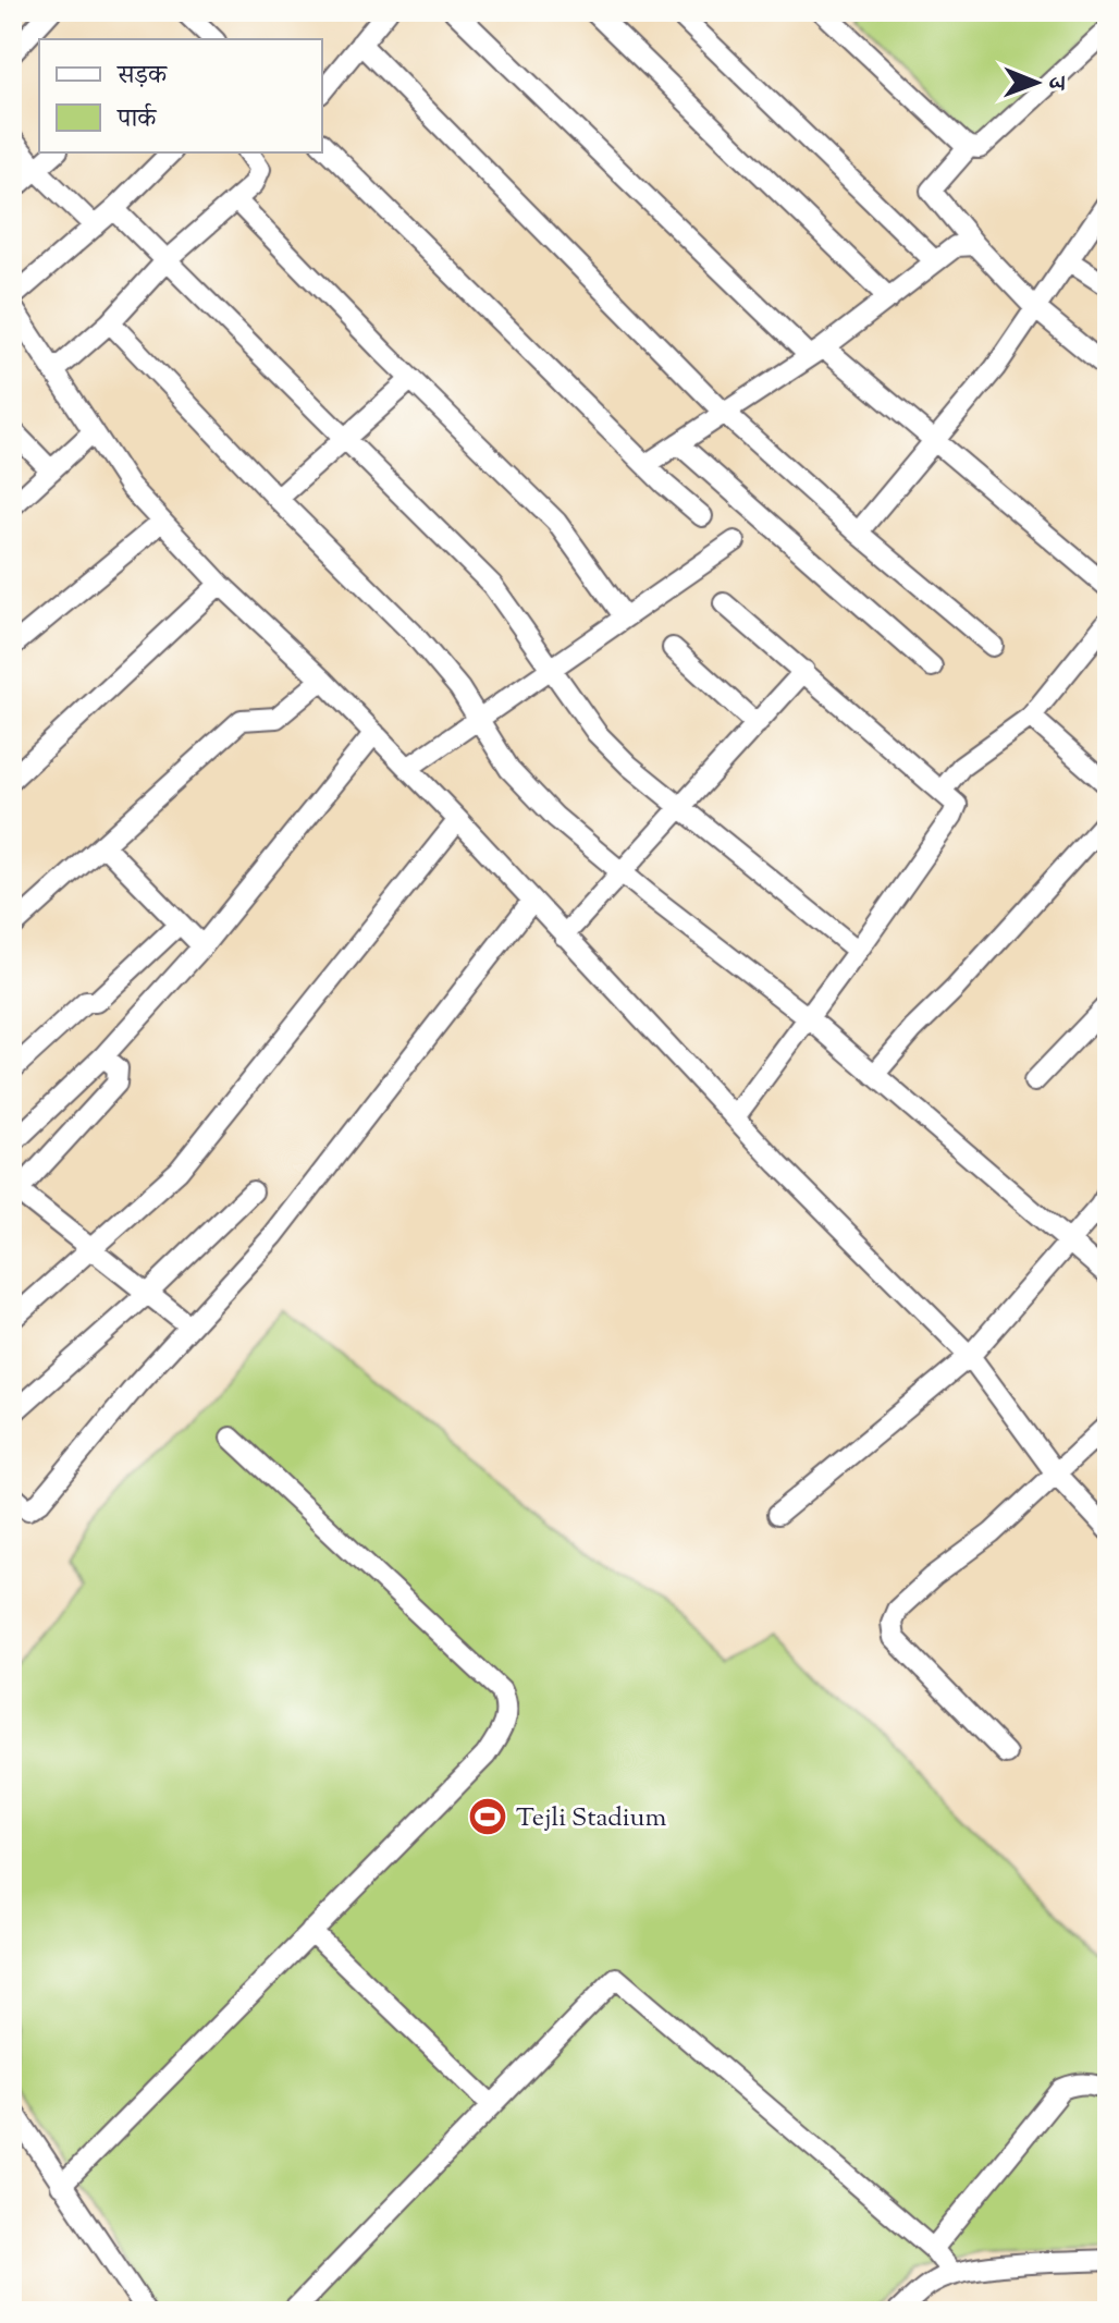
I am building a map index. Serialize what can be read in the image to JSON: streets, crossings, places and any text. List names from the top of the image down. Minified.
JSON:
{"places":{"sports":["Tejli Stadium"]},"legend":["सड़क","पार्क"],"north":"right"}
